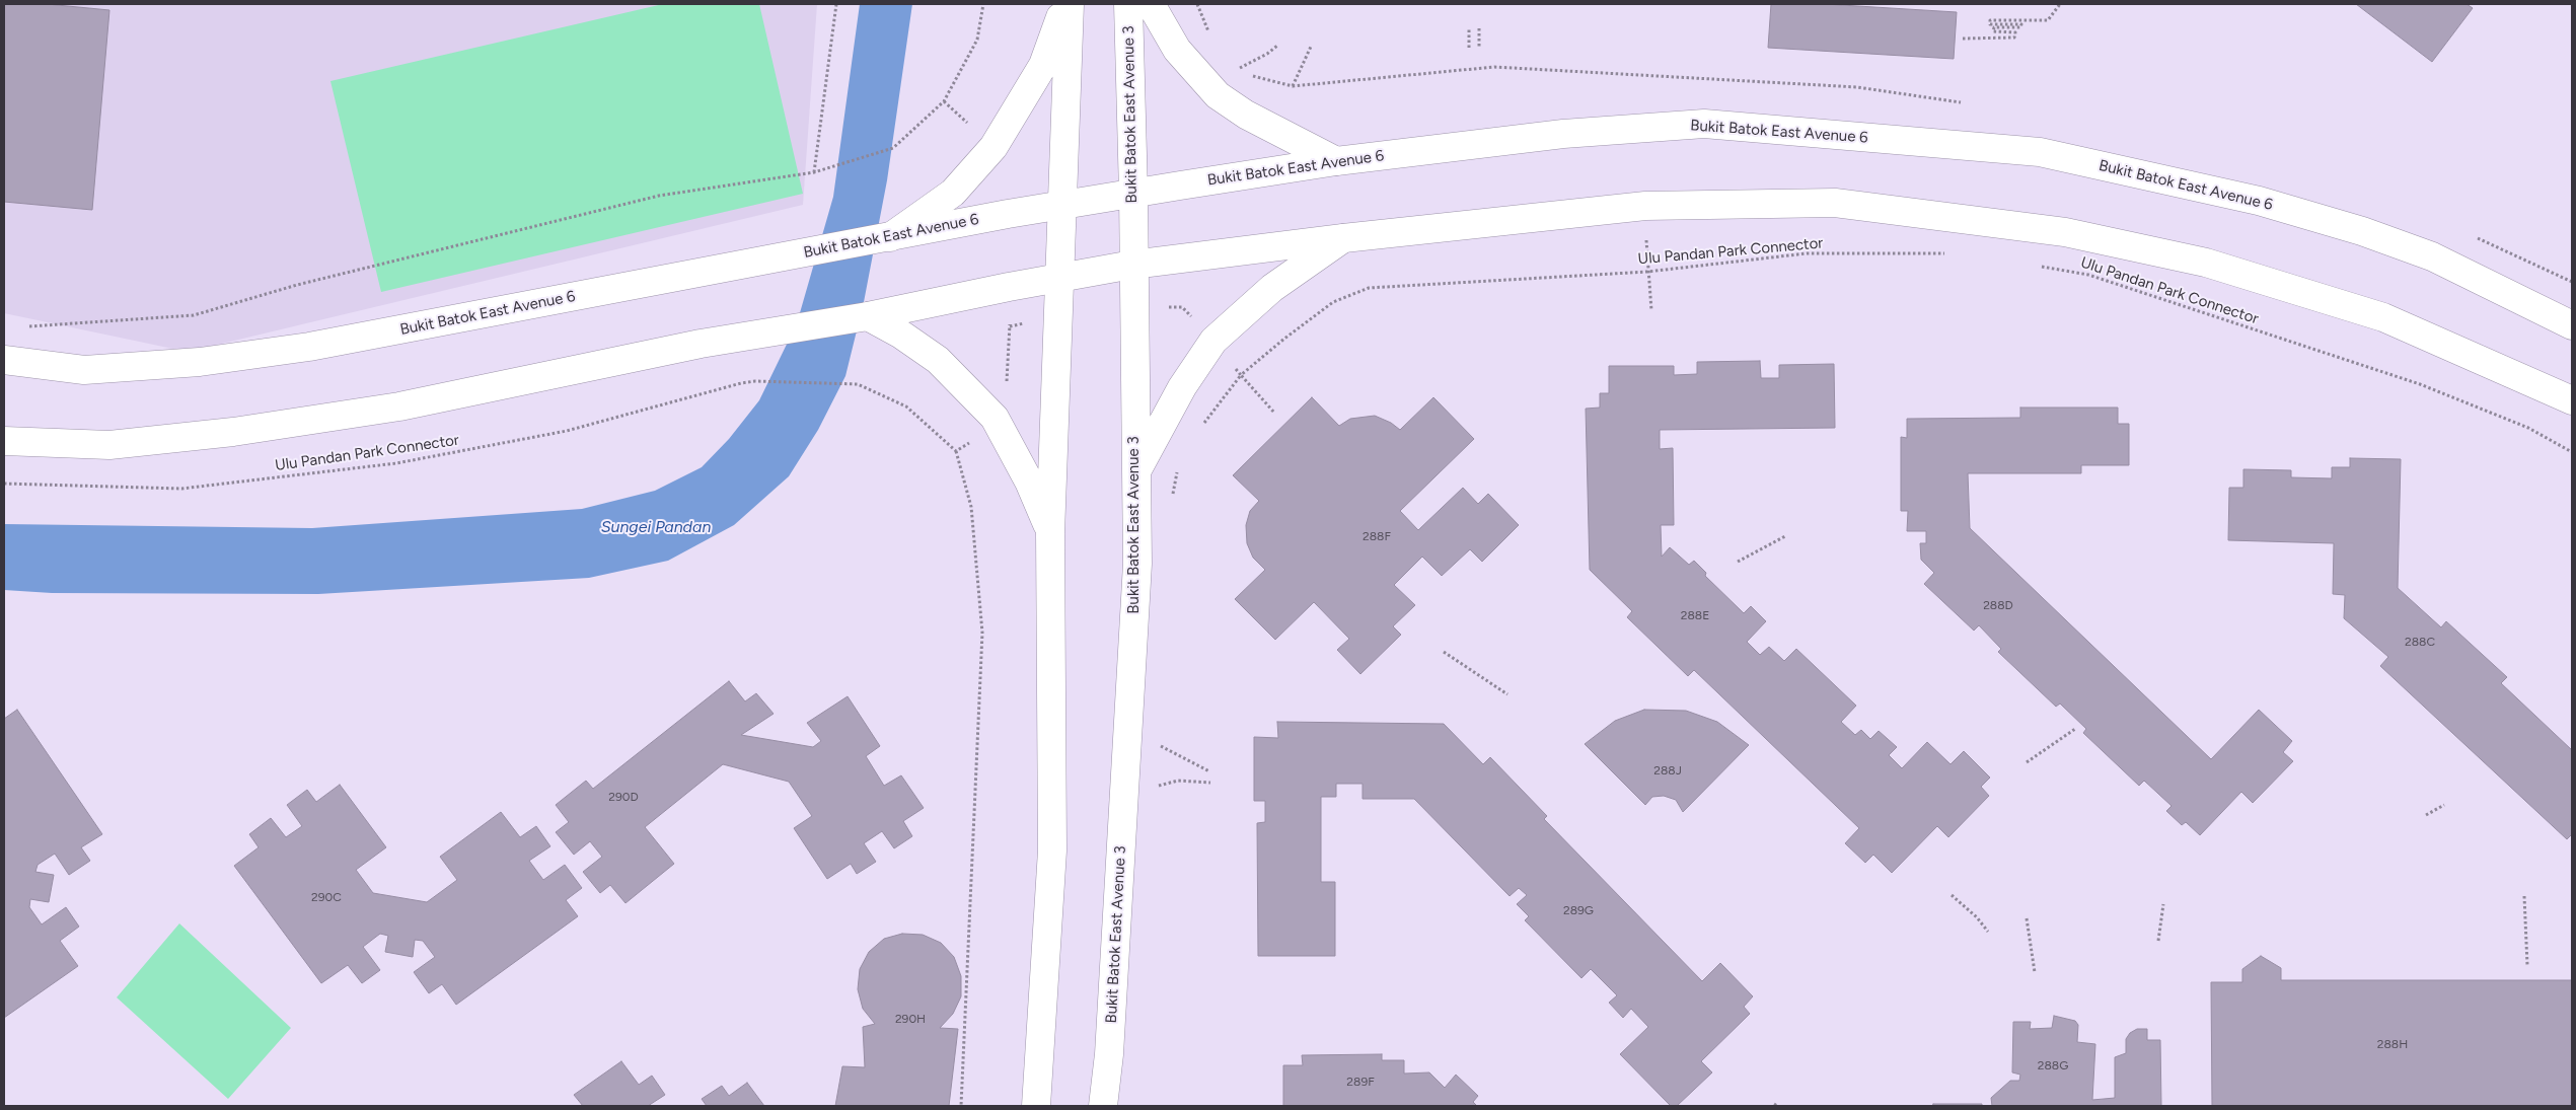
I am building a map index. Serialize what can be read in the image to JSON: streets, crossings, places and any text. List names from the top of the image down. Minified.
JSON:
{"streets":{"main road":["Bukit Batok East Avenue 3","Bukit Batok East Avenue 6"],"path":["Ulu Pandan Park Connector"]},"crossings":[["Bukit Batok East Avenue 3","Bukit Batok East Avenue 6"]],"water":["Sungei Pandan"],"house_numbers":["288F","288D","288E","288C","288J","290D","290C","289G","290H","288H","288G","289F"]}
